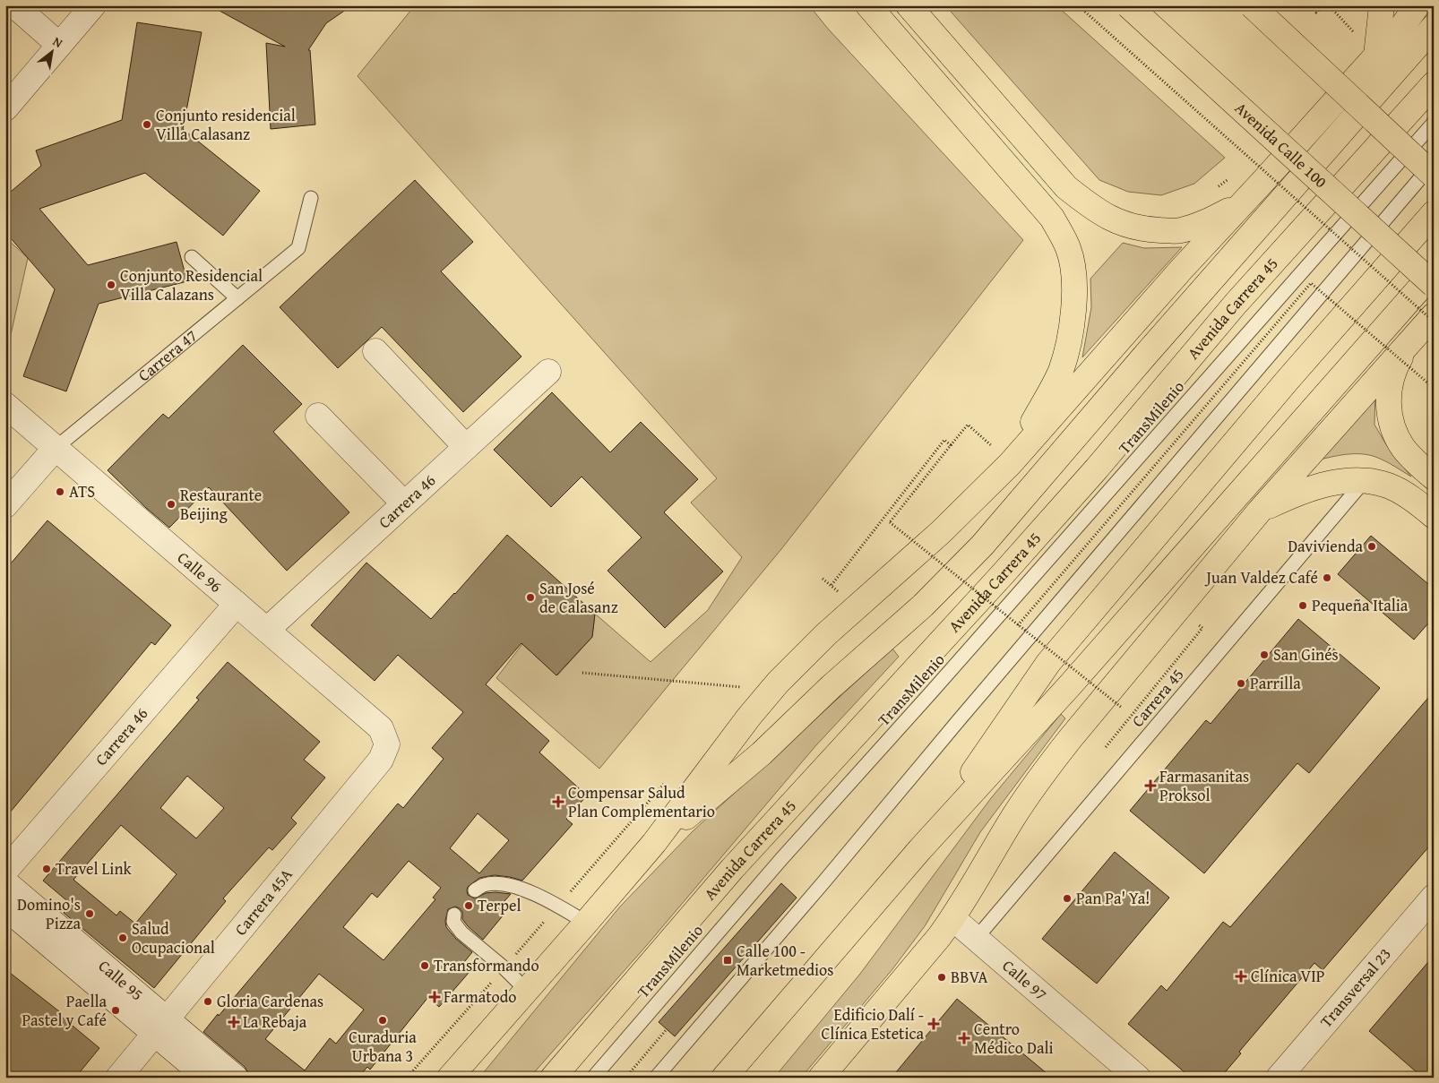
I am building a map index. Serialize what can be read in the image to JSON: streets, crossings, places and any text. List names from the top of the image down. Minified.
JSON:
{"streets":{"main road":["Avenida Calle 100","Avenida Carrera 45"],"street":["Carrera 47","Carrera 46","Calle 96","Carrera 45A","Calle 95","Calle 97","Transversal 23"],"lane":["TransMilenio","Carrera 45"]},"crossings":[["Carrera 47","Calle 96"],["Carrera 46","Calle 96"],["Calle 96","Carrera 45A"],["Carrera 45","Calle 97"],["Carrera 45A","Calle 95"]],"places":{"other":["Conjunto residencial Villa Calasanz","Conjunto Residencial Villa Calazans","ATS","Restaurante Beijing","Davivienda","Juan Valdez Café","San José de Calasanz","Pequeña Italia","San Ginés","Parrilla","Travel Link","Pan Pa' Ya!","Terpel","Domino's Pizza","Salud Ocupacional","Transformando","BBVA","Gloria Cardenas","Paella Pastel y Café","Curaduria Urbana 3"],"health":["Farmasanitas Proksol","Compensar Salud Plan Complementario","Clínica VIP","Farmatodo","La Rebaja","Edificio Dalí - Clínica Estetica","Centro Médico Dali"],"transit":["Calle 100 - Marketmedios"]},"north":"top right"}
